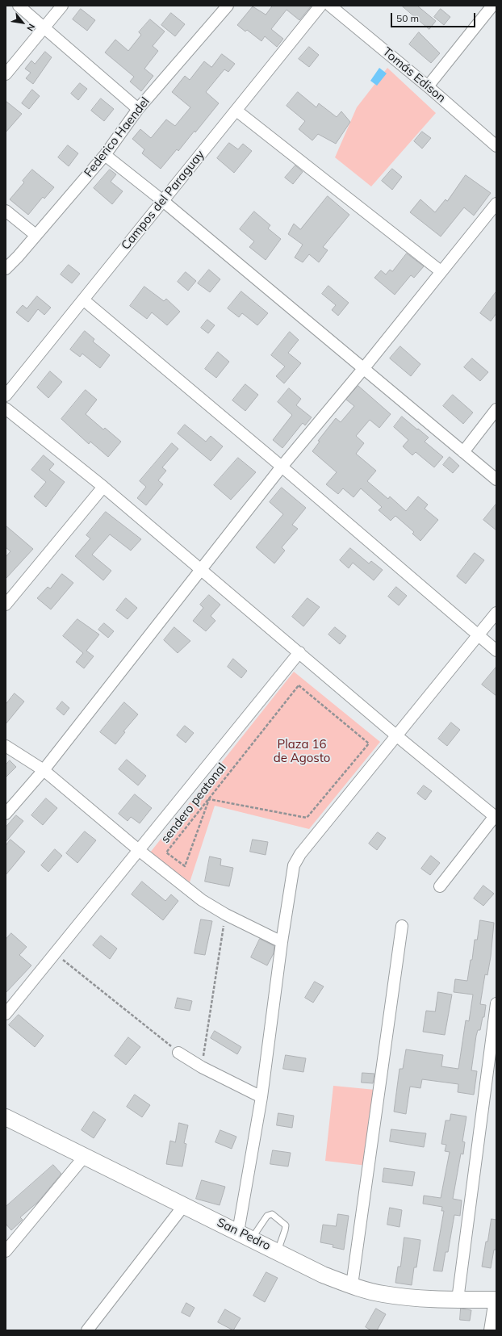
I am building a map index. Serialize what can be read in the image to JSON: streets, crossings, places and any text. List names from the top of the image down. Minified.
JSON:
{"streets":{"main road":["San Pedro"],"street":["Tomás Edison","Federico Haendel","Campos del Paraguay"],"path":["sendero peatonal"]},"parks":["Plaza 16 de Agosto"],"scale_bar":"50 m","north":"bottom right"}
